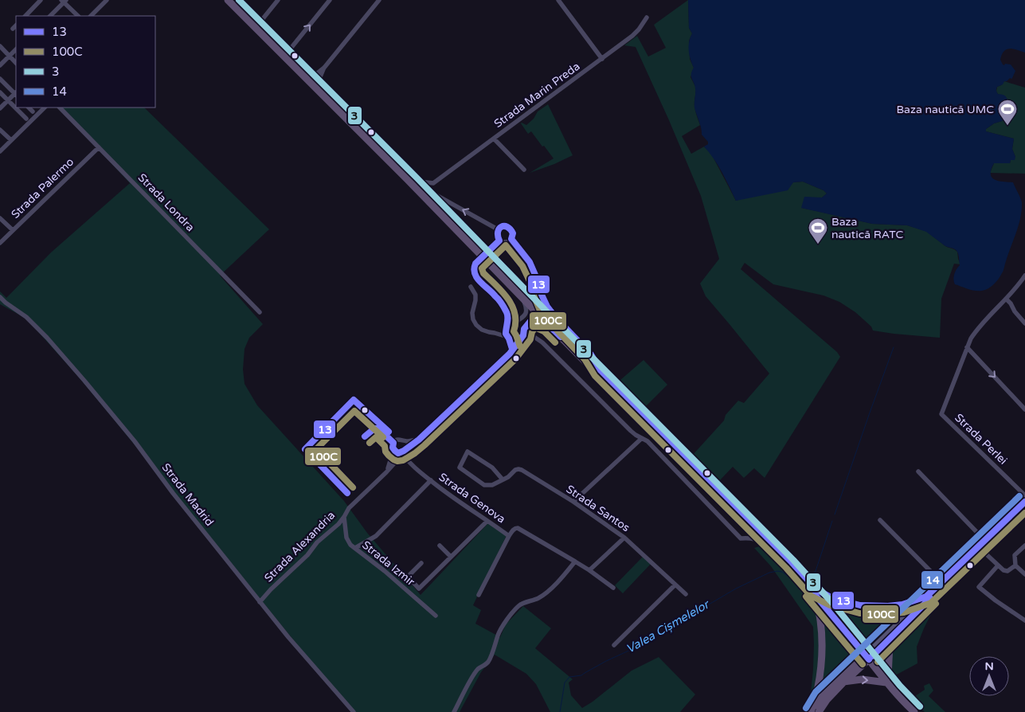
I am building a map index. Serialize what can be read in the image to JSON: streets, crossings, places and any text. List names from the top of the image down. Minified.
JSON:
{"streets":{"street":["Strada Marin Preda","Strada Palermo","Strada Londra","Strada Perlei","Strada Madrid","Strada Genova","Strada Santos","Strada Alexandria","Strada Izmir"]},"crossings":[["Strada Palermo","Strada Londra"],["Strada Madrid","Strada Alexandria"],["Strada Genova","Strada Alexandria"],["Strada Alexandria","Strada Izmir"]],"water":["Valea Cișmelelor"],"places":{"sports":["Baza nautică UMC","Baza nautică RATC"]},"lines":["transit line 3","transit line 13","transit line 100C","transit line 14"],"legend":["13","100C","3","14"],"north":"top"}
